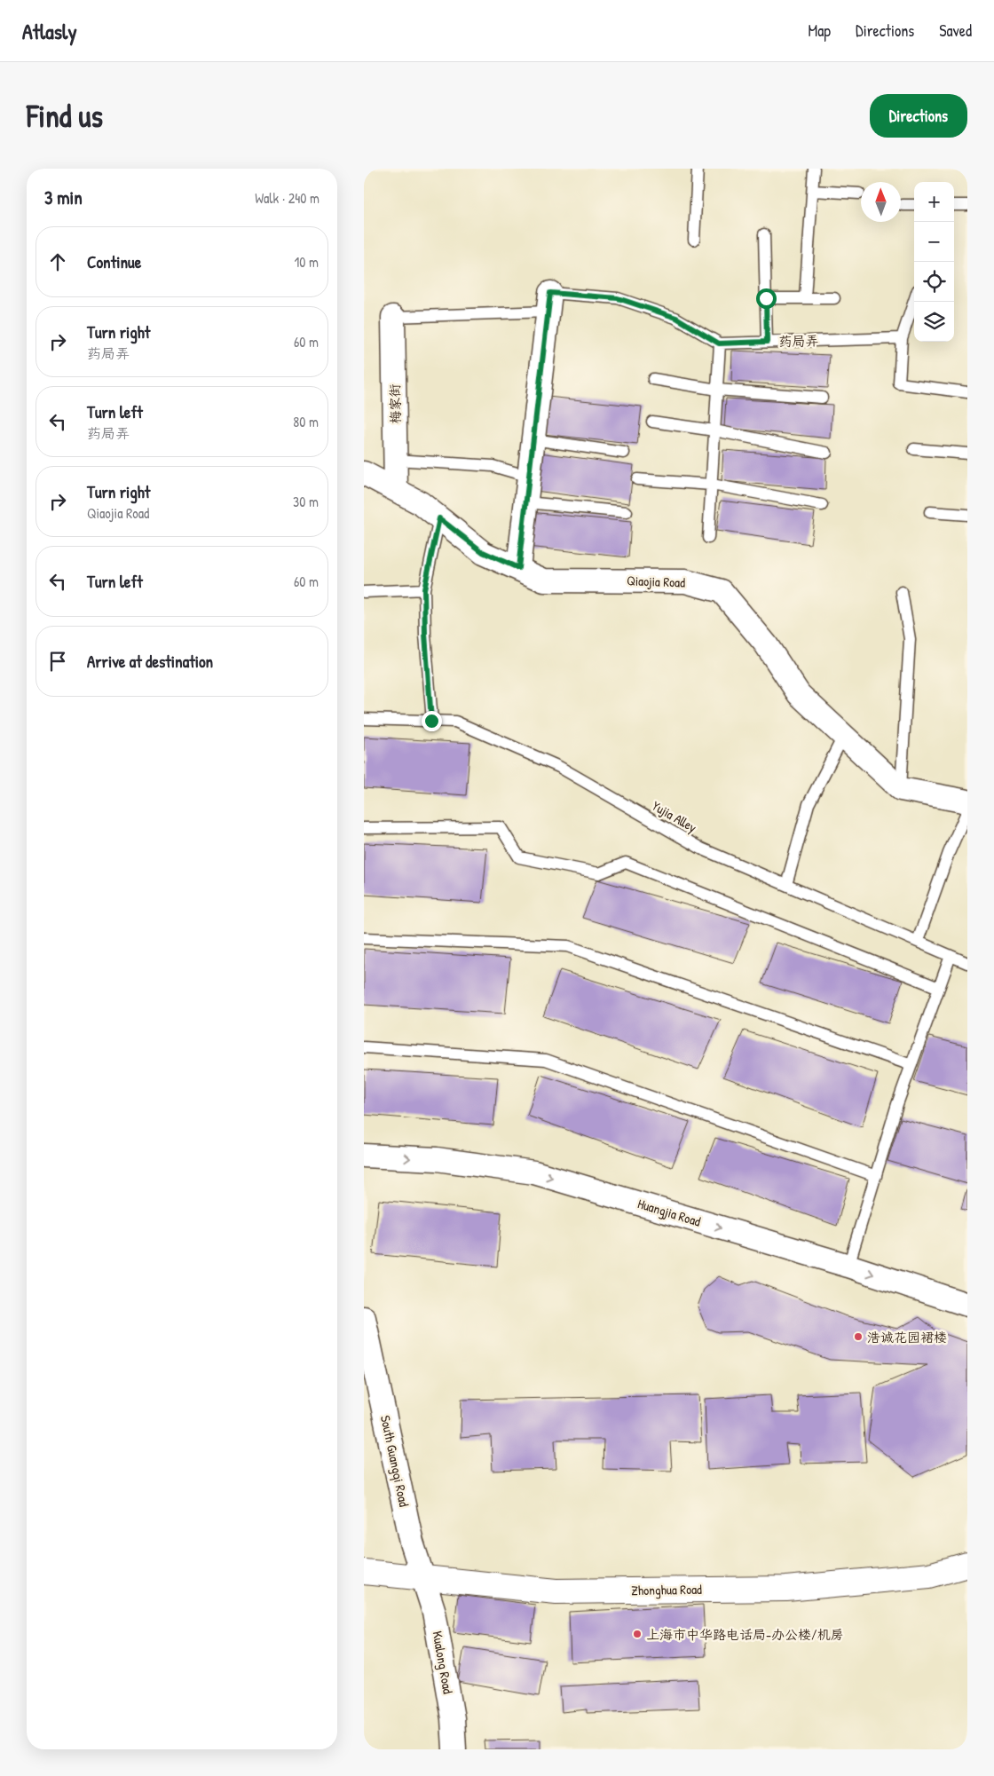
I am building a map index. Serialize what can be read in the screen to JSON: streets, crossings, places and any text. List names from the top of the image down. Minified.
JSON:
{"streets":{"street":["梅家街","Qiaojia Road","Huangjia Road","South Guangqi Road","Zhonghua Road","Kualong Road"],"lane":["药局弄","Yujia Alley"]},"crossings":[["梅家街","Qiaojia Road"],["South Guangqi Road","Zhonghua Road"],["South Guangqi Road","Kualong Road"],["Zhonghua Road","Kualong Road"]],"one_way":["Huangjia Road"],"places":["浩诚花园裙楼","上海市中华路电话局-办公楼/机房"],"north":"top","page":{"header":"Atlasly","nav":["Map","Directions","Saved"],"buttons":"Directions","title":"Find us","heading":["3 min","Walk · 240 m"],"map_buttons":["+","−"],"list":[["Continue","10 m"],["Turn right","药局弄","60 m"],["Turn left","药局弄","80 m"],["Turn right","Qiaojia Road","30 m"],["Turn left","60 m"],"Arrive at destination"]}}
